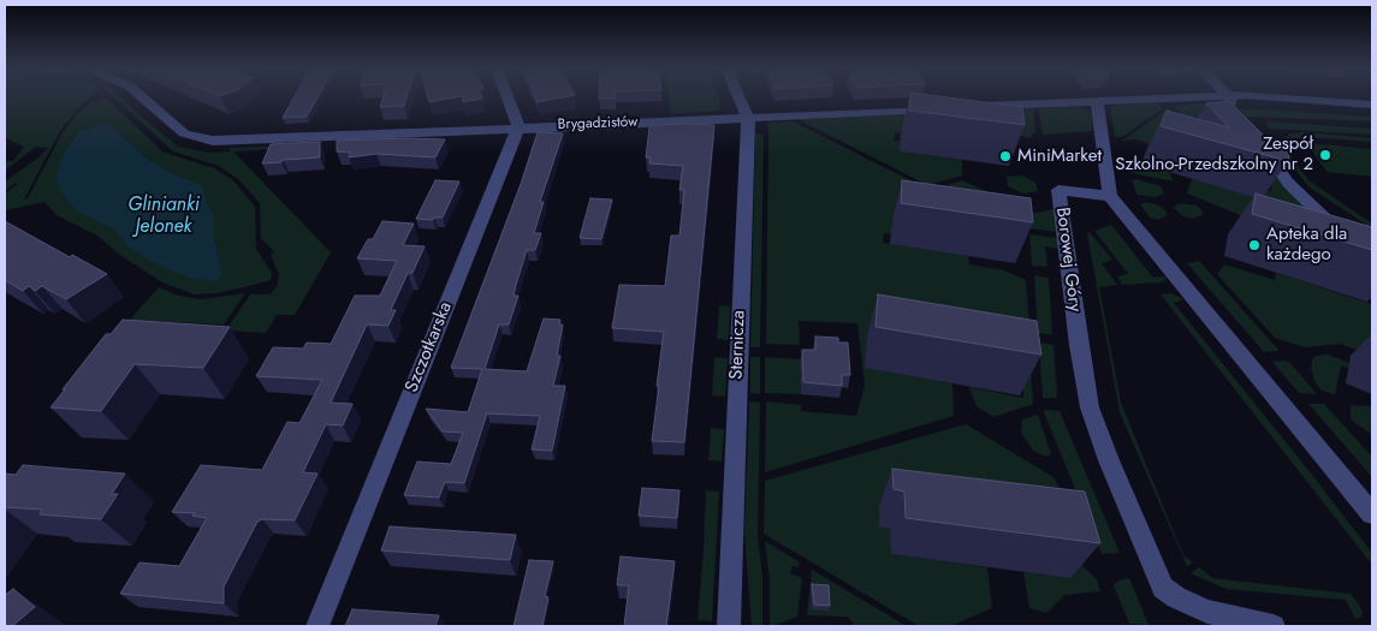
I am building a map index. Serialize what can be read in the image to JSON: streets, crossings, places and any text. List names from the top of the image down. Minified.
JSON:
{"streets":{"street":["Brygadzistów","Borowej Góry","Sternicza","Szczotkarska"]},"crossings":[["Brygadzistów","Sternicza"],["Brygadzistów","Szczotkarska"]],"water":["Glinianki Jelonek"],"places":["Zespół Szkolno-Przedszkolny nr 2","MiniMarket","Apteka dla każdego"]}
